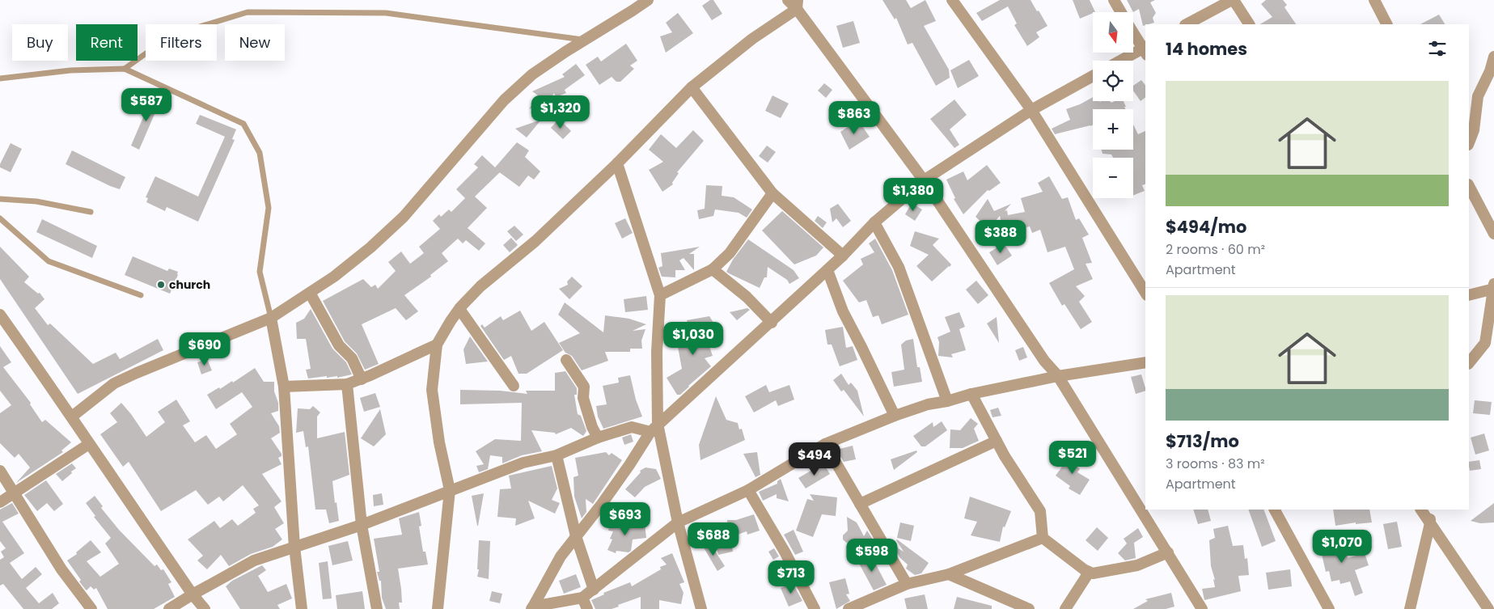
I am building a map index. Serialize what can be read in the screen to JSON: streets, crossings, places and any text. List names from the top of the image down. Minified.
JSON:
{"places":["church"],"north":"bottom","page":{"map_buttons":["+","−"],"chip":["Buy","Rent","Filters","New"],"heading":"14 homes","list":[{"name":"$494/mo","note":"2 rooms · 60 m² · Apartment"},{"name":"$713/mo","note":"3 rooms · 83 m² · Apartment"}],"price":["$587","$1,320","$863","$1,380","$388","$1,030","$690","$521","$494","$693","$688","$1,070","$598","$713"]}}
